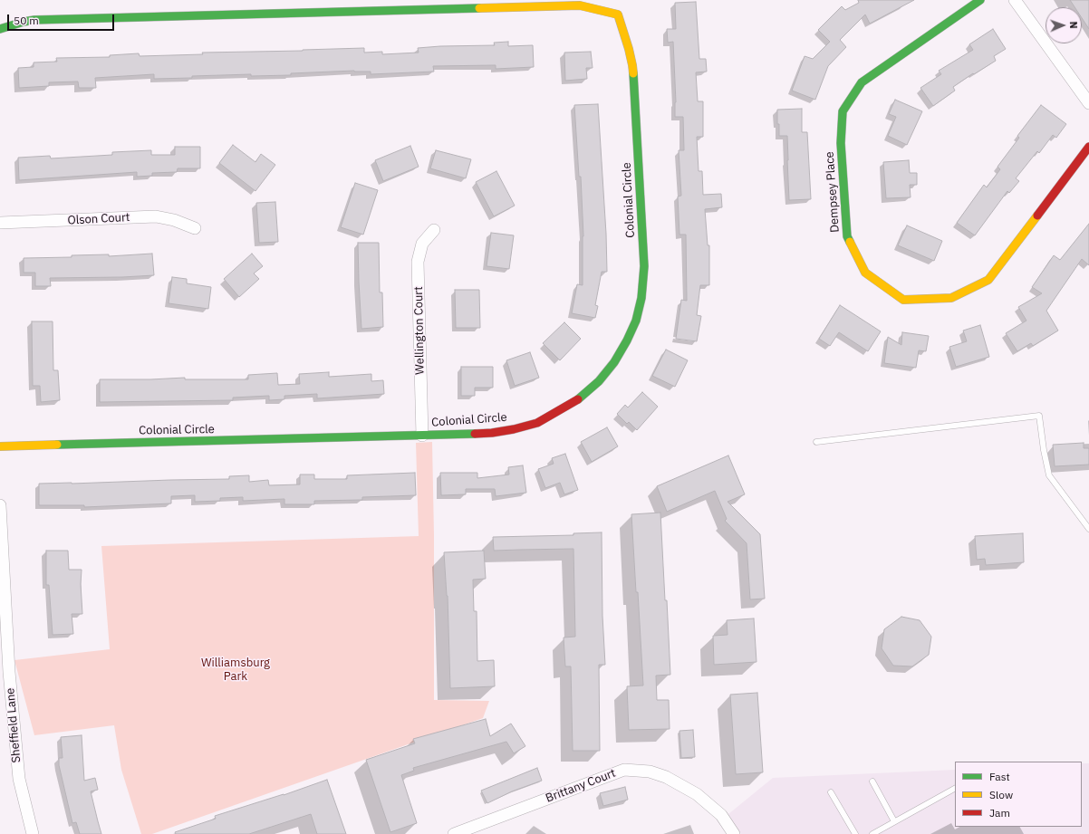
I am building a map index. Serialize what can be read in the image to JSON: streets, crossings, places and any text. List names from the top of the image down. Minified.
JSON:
{"streets":{"street":["Dempsey Place","Colonial Circle","Olson Court","Wellington Court","Sheffield Lane","Brittany Court"]},"crossings":[["Colonial Circle","Wellington Court"]],"parks":["Williamsburg Park"],"legend":["Fast","Slow","Jam"],"scale_bar":"50 m","north":"right"}
